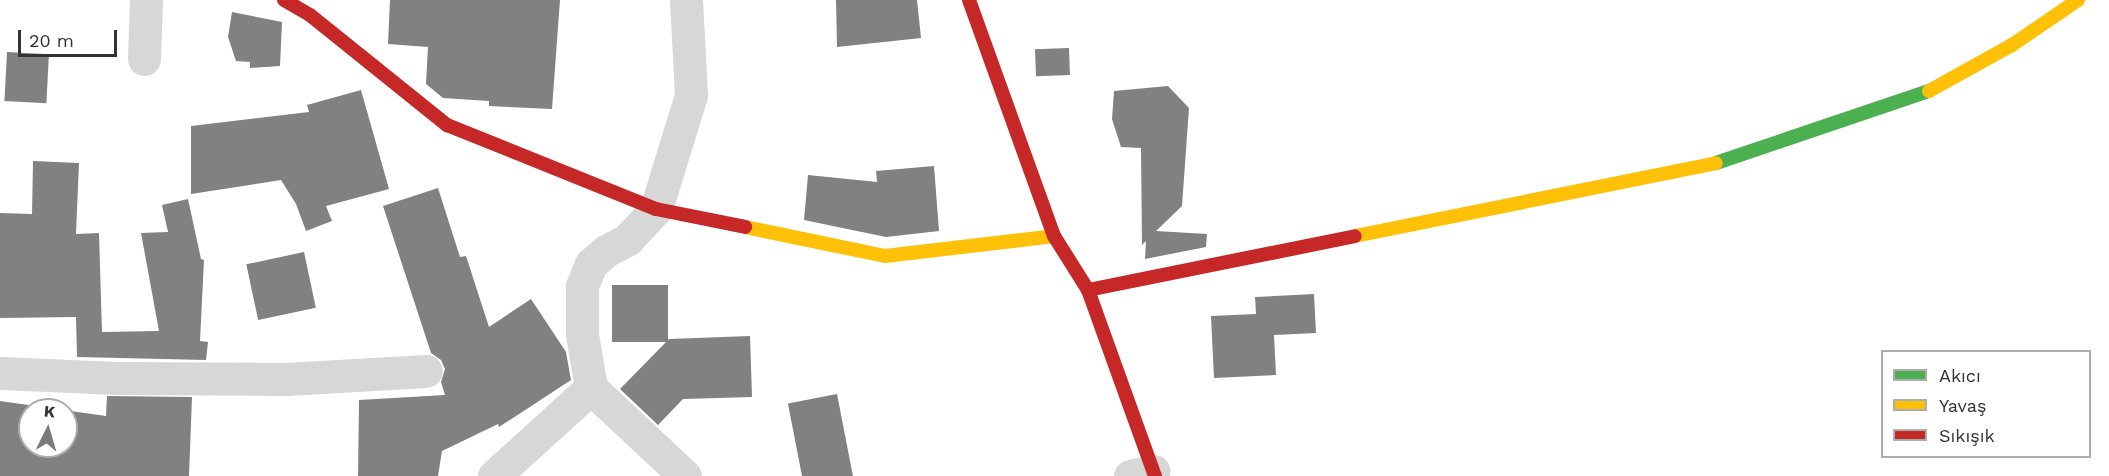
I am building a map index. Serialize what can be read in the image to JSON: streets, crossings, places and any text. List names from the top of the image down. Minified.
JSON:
{"legend":["Akıcı","Yavaş","Sıkışık"],"scale_bar":"20 m","north":"top"}
